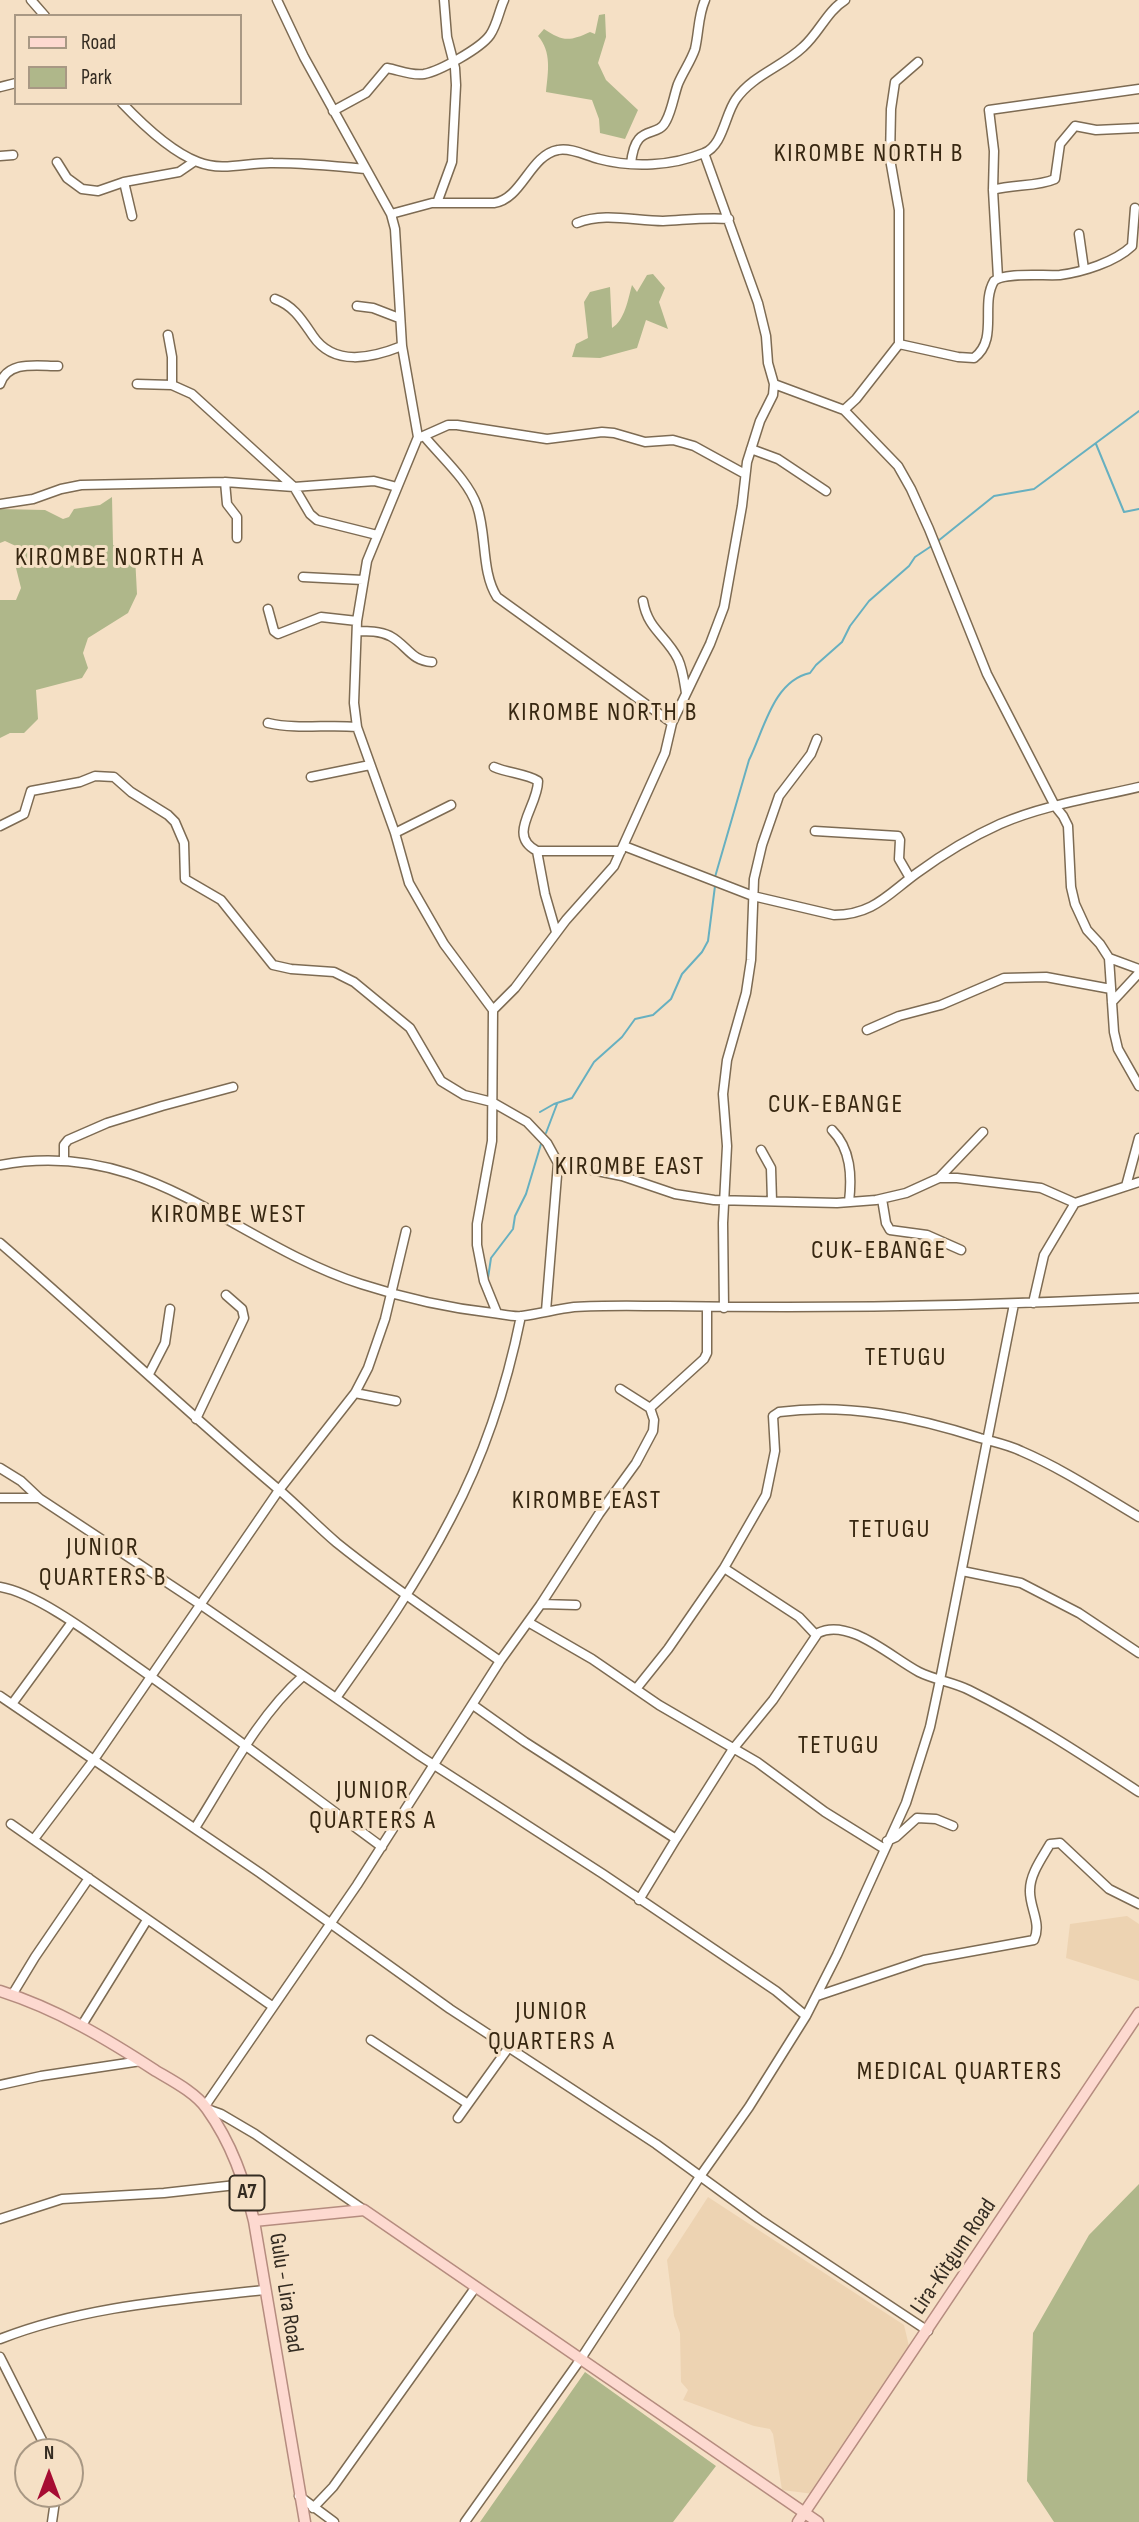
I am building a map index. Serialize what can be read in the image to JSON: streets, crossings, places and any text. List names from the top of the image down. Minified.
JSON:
{"streets":{"main road":["A7","Lira-Kitgum Road","Gulu - Lira Road"]},"districts":["KIROMBE NORTH B","KIROMBE NORTH A","KIROMBE NORTH B","CUK-EBANGE","KIROMBE EAST","KIROMBE WEST","CUK-EBANGE","TETUGU","KIROMBE EAST","TETUGU","JUNIOR QUARTERS B","TETUGU","JUNIOR QUARTERS A","JUNIOR QUARTERS A","MEDICAL QUARTERS"],"legend":["Road","Park"],"north":"top"}
